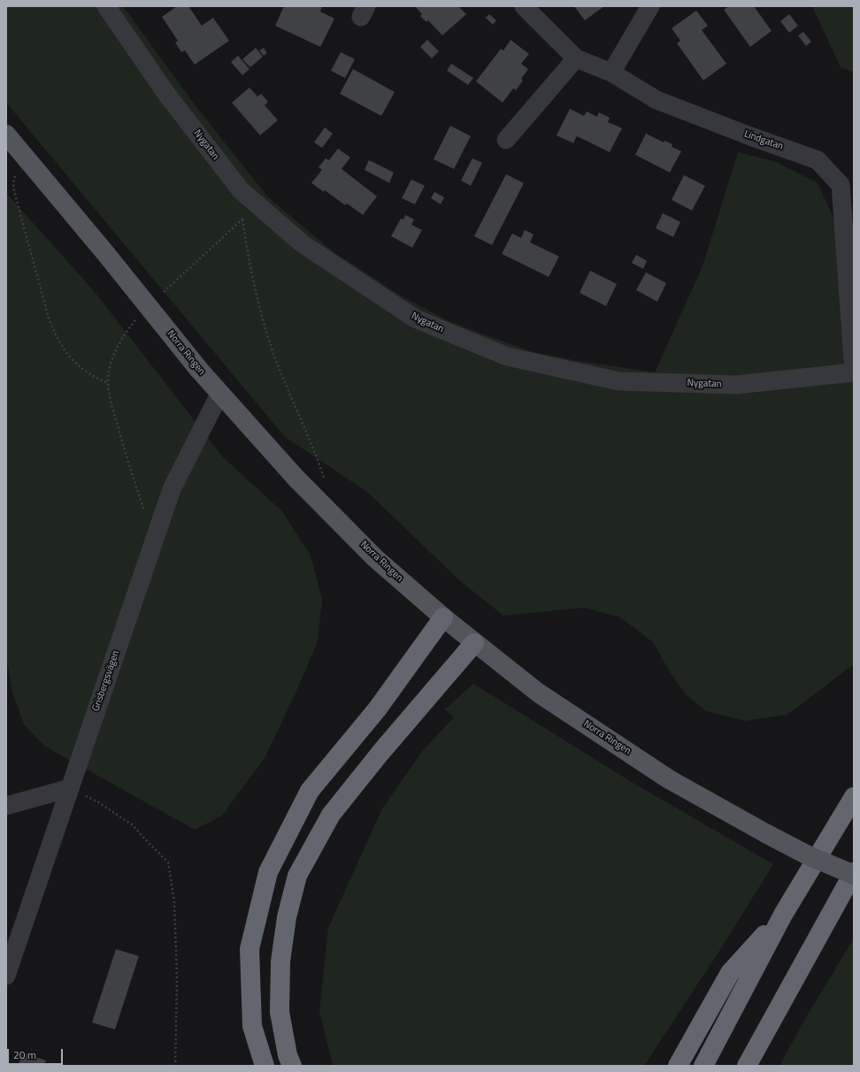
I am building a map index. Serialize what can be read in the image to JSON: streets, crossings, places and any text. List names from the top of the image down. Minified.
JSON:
{"streets":{"main road":["Norra Ringen"],"street":["Lindgatan","Nygatan","Grisbergsvägen"]},"crossings":[["Lindgatan","Nygatan"],["Norra Ringen","Grisbergsvägen"]],"scale_bar":"20 m"}
